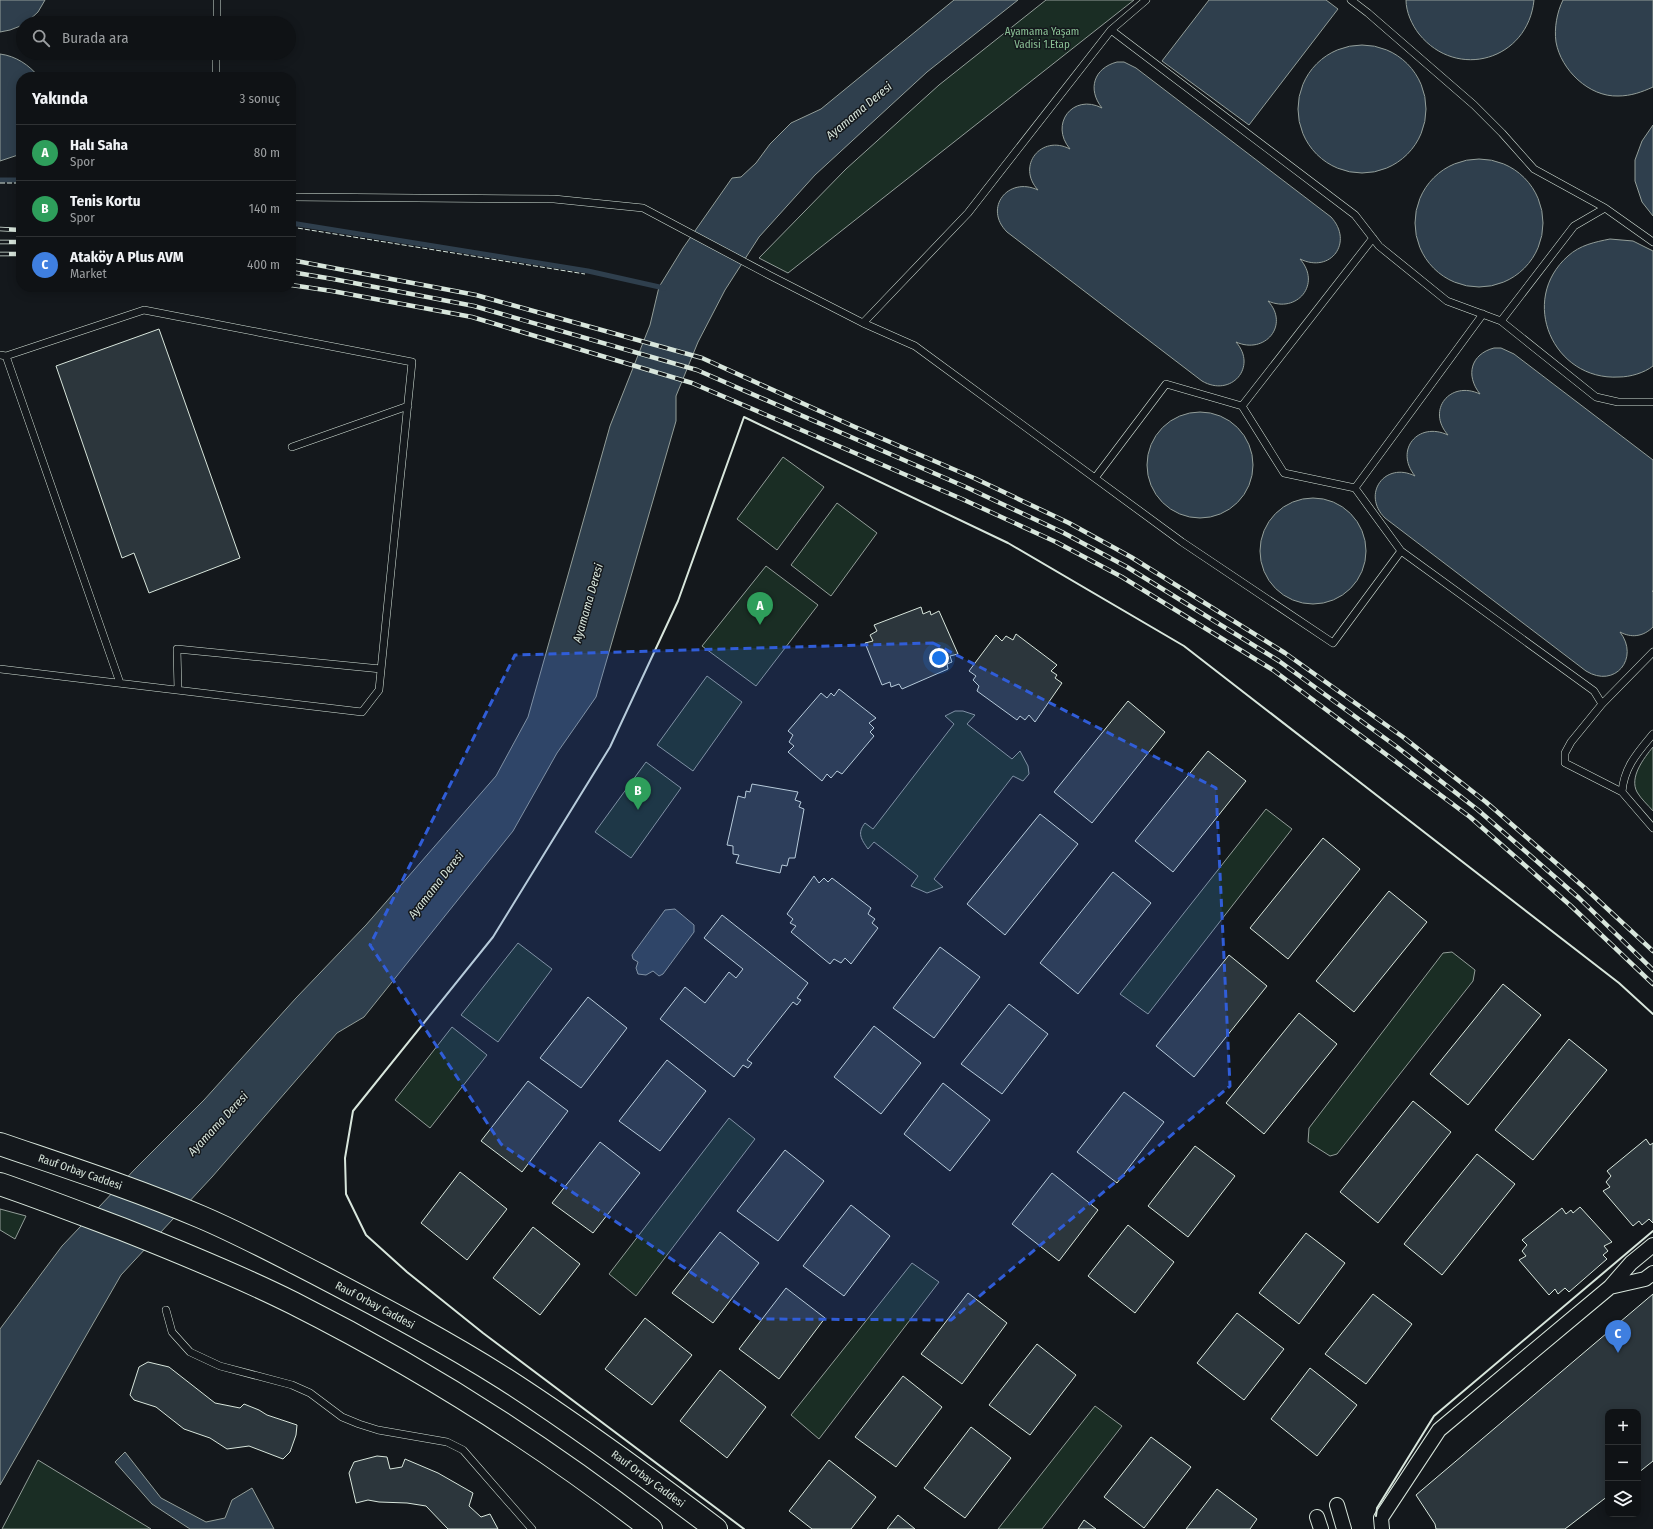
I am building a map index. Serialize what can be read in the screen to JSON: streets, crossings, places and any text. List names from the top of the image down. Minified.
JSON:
{"streets":{"highway":["Rauf Orbay Caddesi"]},"water":["Ayamama Deresi"],"parks":["Ayamama Yaşam Vadisi 1.Etap"],"page":{"search":"Burada ara","heading":["Yakında","3 sonuç"],"list":[{"mark":"A","name":"Halı Saha","note":"Spor","value":"80 m"},{"mark":"B","name":"Tenis Kortu","note":"Spor","value":"140 m"},{"mark":"C","name":"Ataköy A Plus AVM","note":"Market","value":"400 m"}],"pins":["A","B","C"],"map_buttons":["+","−"]}}
